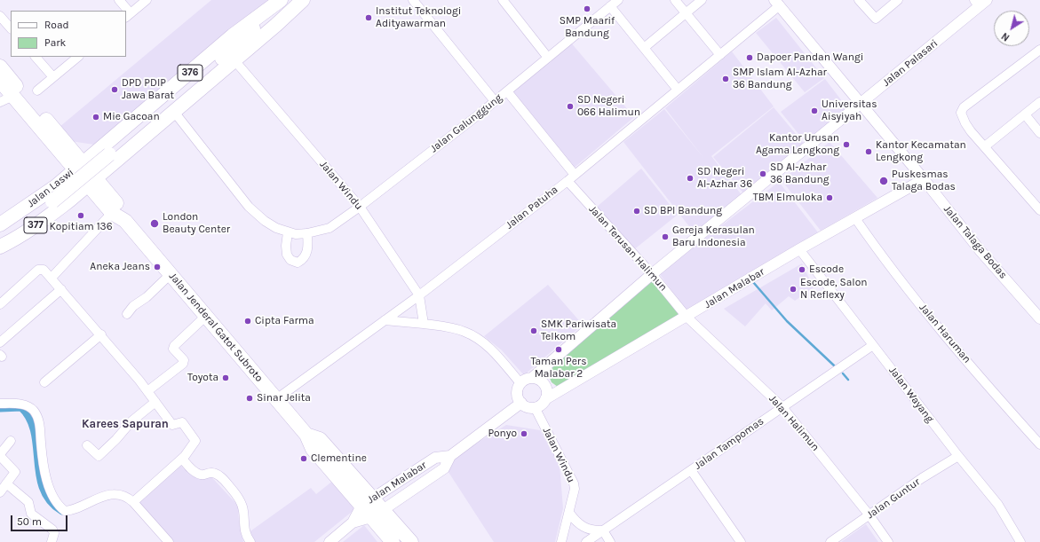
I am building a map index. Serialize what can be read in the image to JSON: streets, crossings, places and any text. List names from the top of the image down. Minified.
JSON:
{"streets":{"main road":["376","Jalan Laswi","377","Jalan Jenderal Gatot Subroto"],"street":["Jalan Palasari","Jalan Galunggung","Jalan Windu","Jalan Patuha","Jalan Talaga Bodas","Jalan Terusan Halimun","Jalan Malabar","Jalan Haruman","Jalan Wayang","Jalan Halimun","Jalan Tampomas","Jalan Guntur"]},"crossings":[["Jalan Palasari","Jalan Talaga Bodas"],["Jalan Palasari","Jalan Terusan Halimun"],["376","Jalan Galunggung"],["376","Jalan Windu"],["376","Jalan Laswi"],["376","377"],["376","Jalan Jenderal Gatot Subroto"],["Jalan Galunggung","Jalan Windu"],["Jalan Galunggung","Jalan Terusan Halimun"],["Jalan Windu","Jalan Patuha"],["Jalan Windu","Jalan Malabar"],["Jalan Laswi","Jalan Jenderal Gatot Subroto"],["Jalan Patuha","Jalan Talaga Bodas"],["Jalan Patuha","Jalan Terusan Halimun"],["Jalan Patuha","Jalan Jenderal Gatot Subroto"],["Jalan Talaga Bodas","Jalan Malabar"],["Jalan Terusan Halimun","Jalan Malabar"],["Jalan Terusan Halimun","Jalan Halimun"],["Jalan Malabar","Jalan Jenderal Gatot Subroto"],["Jalan Malabar","Jalan Haruman"],["Jalan Malabar","Jalan Wayang"],["Jalan Malabar","Jalan Halimun"],["Jalan Wayang","Jalan Tampomas"],["Jalan Wayang","Jalan Guntur"],["Jalan Halimun","Jalan Tampomas"],["Jalan Halimun","Jalan Guntur"]],"districts":["Karees Sapuran"],"places":["SMP Maarif Bandung","Institut Teknologi Adityawarman","Dapoer Pandan Wangi","SMP Islam Al-Azhar 36 Bandung","DPD PDIP Jawa Barat","SD Negeri 066 Halimun","Universitas Aisyiyah","Mie Gacoan","Kantor Urusan Agama Lengkong","Kantor Kecamatan Lengkong","SD Al-Azhar 36 Bandung","SD Negeri Al-Azhar 36","Puskesmas Talaga Bodas","TBM Elmuloka","SD BPI Bandung","Kopitiam 136","London Beauty Center","Gereja Kerasulan Baru Indonesia","Aneka Jeans","Escode","Escode, Salon N Reflexy","Cipta Farma","SMK Pariwisata Telkom","Taman Pers Malabar 2","Toyota","Sinar Jelita","Ponyo","Clementine"],"legend":["Road","Park"],"scale_bar":"50 m","north":"bottom left"}
